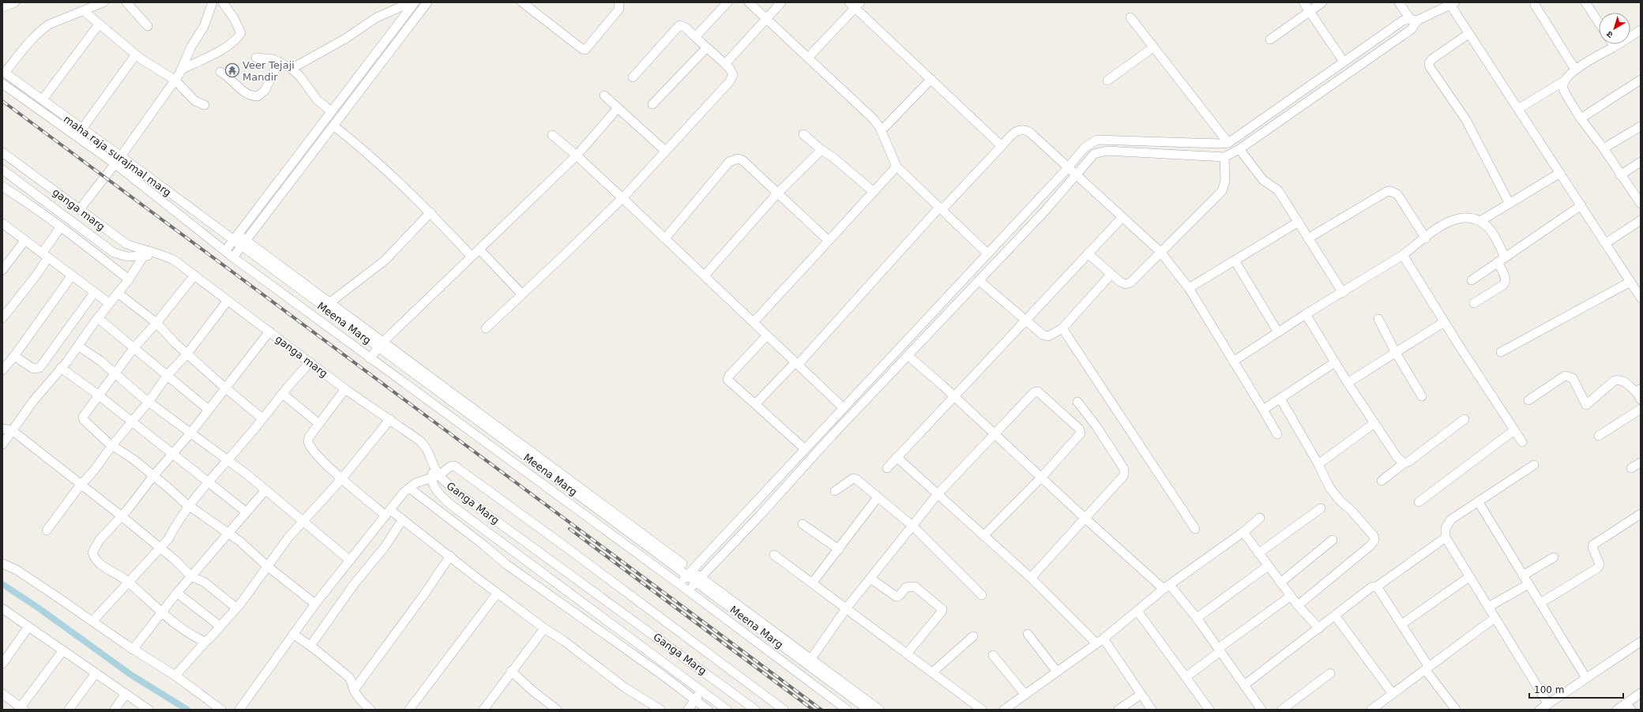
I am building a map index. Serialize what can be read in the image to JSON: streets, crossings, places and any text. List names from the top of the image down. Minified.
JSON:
{"streets":{"street":["maha raja surajmal marg","ganga marg","Meena Marg","Ganga Marg"]},"crossings":[["maha raja surajmal marg","Meena Marg"],["ganga marg","Ganga Marg"]],"places":{"temple":["Veer Tejaji Mandir"]},"scale_bar":"100 m","north":"bottom left"}
